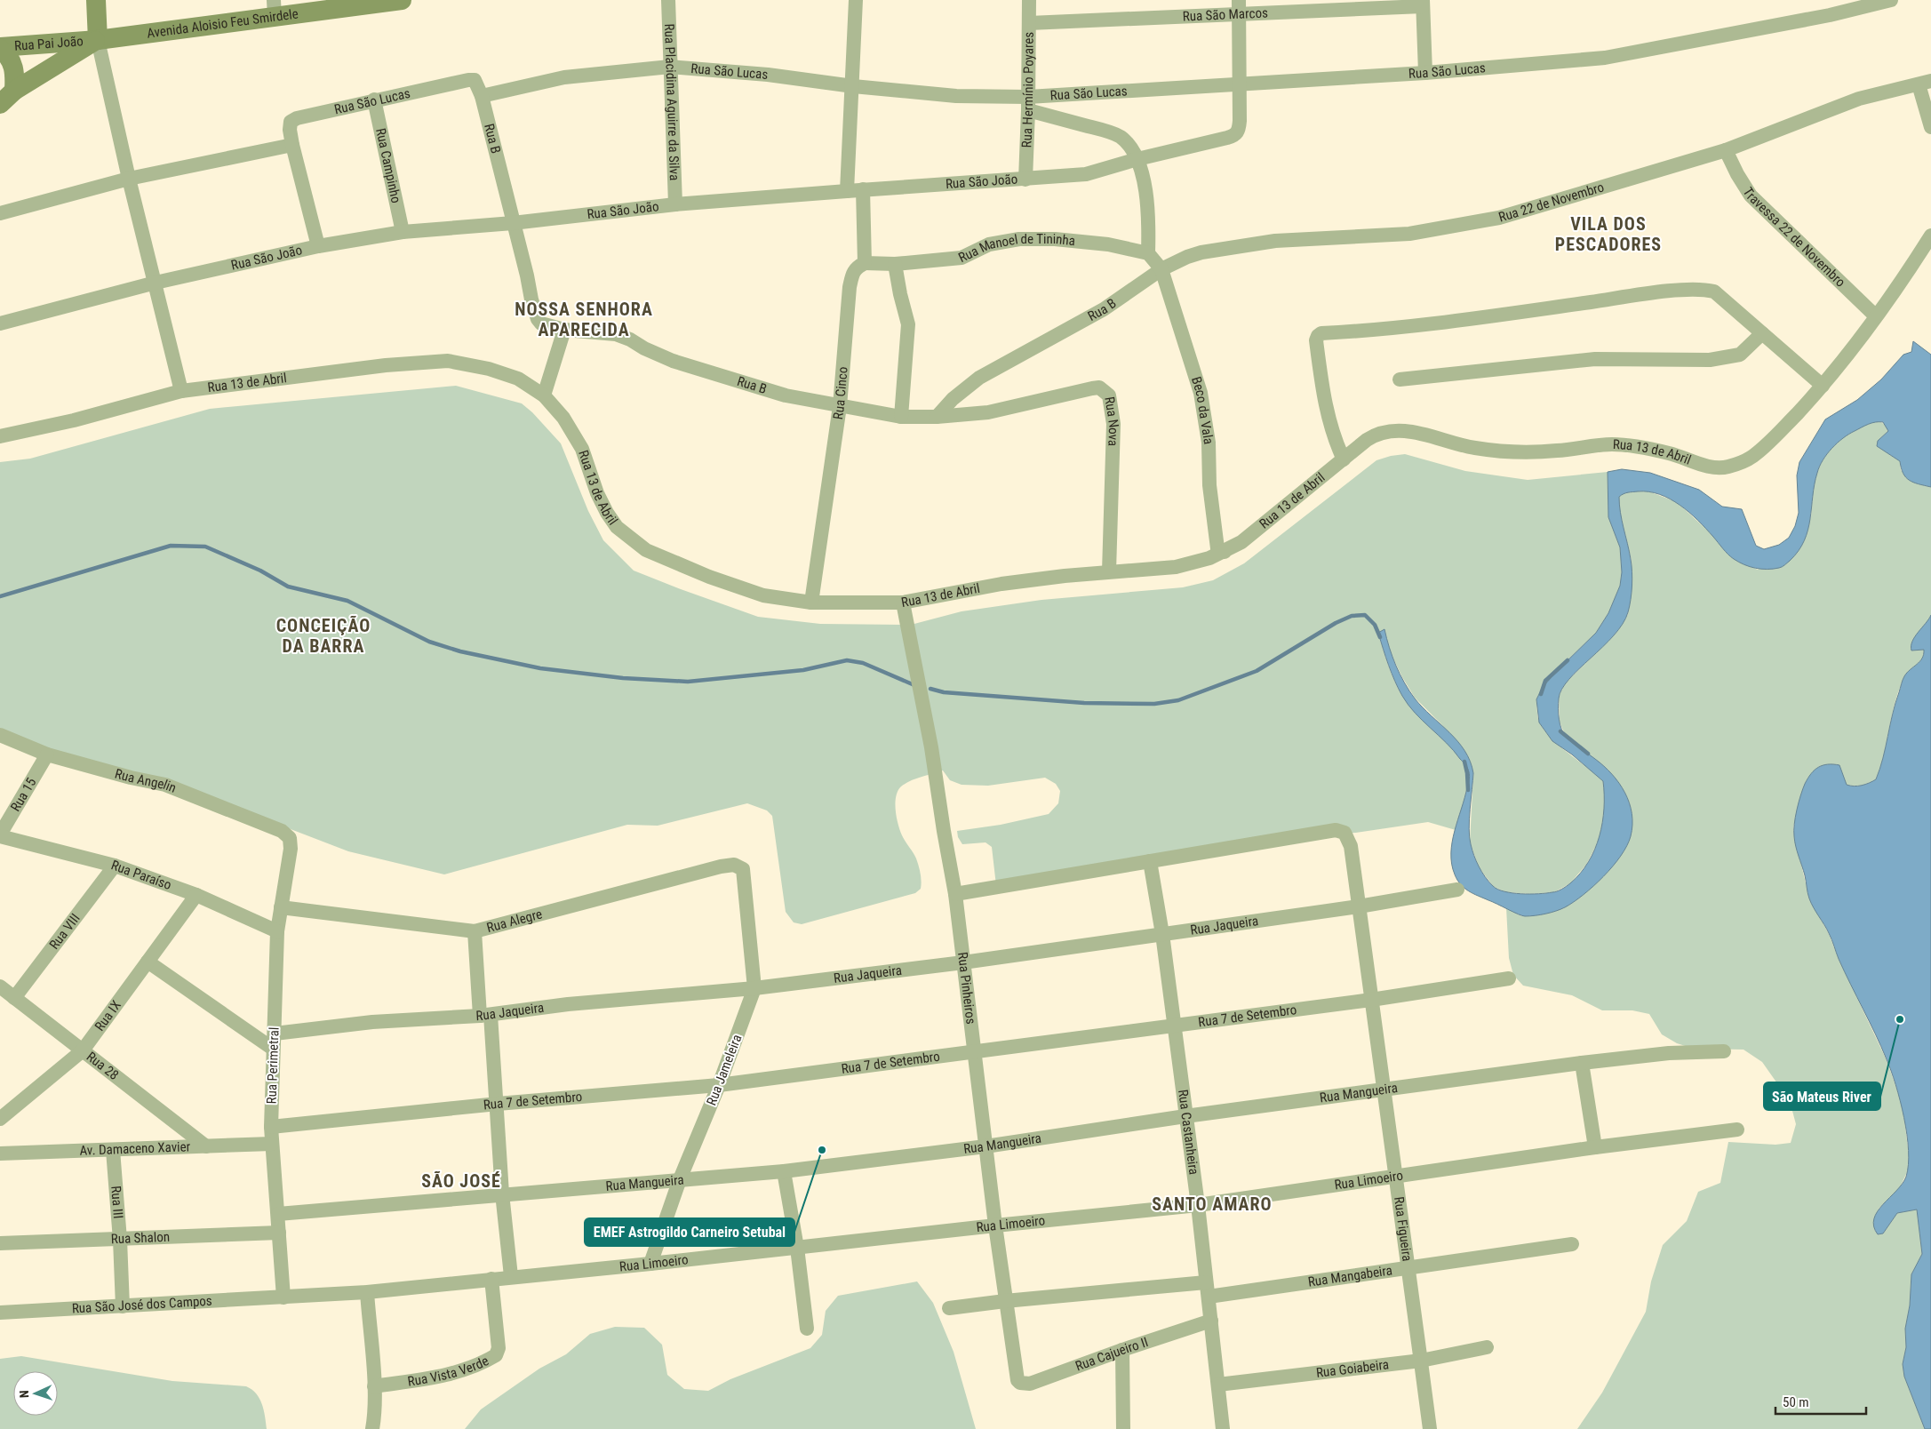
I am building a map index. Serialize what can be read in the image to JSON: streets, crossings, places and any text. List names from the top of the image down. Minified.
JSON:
{"streets":{"street":["Rua São Marcos","Avenida Aloisio Feu Smirdele","Rua Pai João","Rua São Lucas","Rua Hermínio Poyares","Rua Placidina Aguirre da Silva","Rua B","Rua Campinho","Rua São João","Rua 22 de Novembro","Travessa 22 de Novembro","Rua Manoel de Tininha","Rua 13 de Abril","Rua Cinco","Beco da Vala","Rua Nova","Rua Angelin","Rua 15","Rua Paraíso","Rua Alegre","Rua Jaqueira","Rua VIII","Rua Pinheiros","Rua IX","Rua 7 de Setembro","Rua Perimetral","Rua 28","Rua Jameleira","Rua Mangueira","Rua Castanheira","Av. Damaceno Xavier","Rua Limoeiro","Rua III","Rua Figueira","Rua Shalon","Rua Mangabeira","Rua São José dos Campos","Rua Cajueiro II","Rua Goiabeira","Rua Vista Verde"]},"crossings":[["Rua São Marcos","Rua Hermínio Poyares"],["Avenida Aloisio Feu Smirdele","Rua Pai João"],["Rua São Lucas","Rua Hermínio Poyares"],["Rua São Lucas","Rua Placidina Aguirre da Silva"],["Rua São Lucas","Rua B"],["Rua São Lucas","Rua Campinho"],["Rua São Lucas","Rua São João"],["Rua Hermínio Poyares","Rua São João"],["Rua Placidina Aguirre da Silva","Rua São João"],["Rua B","Rua São João"],["Rua B","Rua 22 de Novembro"],["Rua B","Rua Cinco"],["Rua B","Beco da Vala"],["Rua B","Rua Nova"],["Rua Campinho","Rua São João"],["Rua 22 de Novembro","Travessa 22 de Novembro"],["Rua 22 de Novembro","Beco da Vala"],["Travessa 22 de Novembro","Rua 13 de Abril"],["Rua Manoel de Tininha","Rua Cinco"],["Rua 13 de Abril","Rua Cinco"],["Rua 13 de Abril","Beco da Vala"],["Rua 13 de Abril","Rua Nova"],["Rua 13 de Abril","Rua Pinheiros"],["Rua Angelin","Rua 15"],["Rua Angelin","Rua Perimetral"],["Rua 15","Rua Paraíso"],["Rua Paraíso","Rua VIII"],["Rua Paraíso","Rua IX"],["Rua Paraíso","Rua Perimetral"],["Rua Alegre","Rua Perimetral"],["Rua Alegre","Rua Jameleira"],["Rua Jaqueira","Rua Pinheiros"],["Rua Jaqueira","Rua Perimetral"],["Rua Jaqueira","Rua Jameleira"],["Rua Jaqueira","Rua Castanheira"],["Rua Jaqueira","Rua Figueira"],["Rua VIII","Rua 28"],["Rua Pinheiros","Rua 7 de Setembro"],["Rua Pinheiros","Rua Mangueira"],["Rua Pinheiros","Rua Limoeiro"],["Rua Pinheiros","Rua Cajueiro II"],["Rua IX","Rua 28"],["Rua 7 de Setembro","Rua Perimetral"],["Rua 7 de Setembro","Rua Jameleira"],["Rua 7 de Setembro","Rua Castanheira"],["Rua 7 de Setembro","Rua Figueira"],["Rua Perimetral","Rua Mangueira"],["Rua Perimetral","Av. Damaceno Xavier"],["Rua Perimetral","Rua Limoeiro"],["Rua Perimetral","Rua Shalon"],["Rua Perimetral","Rua São José dos Campos"],["Rua 28","Av. Damaceno Xavier"],["Rua Jameleira","Rua Mangueira"],["Rua Jameleira","Rua Limoeiro"],["Rua Mangueira","Rua Castanheira"],["Rua Mangueira","Rua Figueira"],["Rua Castanheira","Rua Limoeiro"],["Rua Castanheira","Rua Figueira"],["Rua Castanheira","Rua Mangabeira"],["Rua Castanheira","Rua Cajueiro II"],["Rua Castanheira","Rua Goiabeira"],["Av. Damaceno Xavier","Rua III"],["Rua Limoeiro","Rua Figueira"],["Rua Limoeiro","Rua São José dos Campos"],["Rua Limoeiro","Rua Vista Verde"],["Rua III","Rua Shalon"],["Rua III","Rua São José dos Campos"],["Rua Figueira","Rua Mangabeira"],["Rua Figueira","Rua Goiabeira"]],"districts":["VILA DOS PESCADORES","NOSSA SENHORA APARECIDA","CONCEIÇÃO DA BARRA","SÃO JOSÉ","SANTO AMARO"],"places":["São Mateus River","EMEF Astrogildo Carneiro Setubal"],"scale_bar":"50 m","north":"left"}
